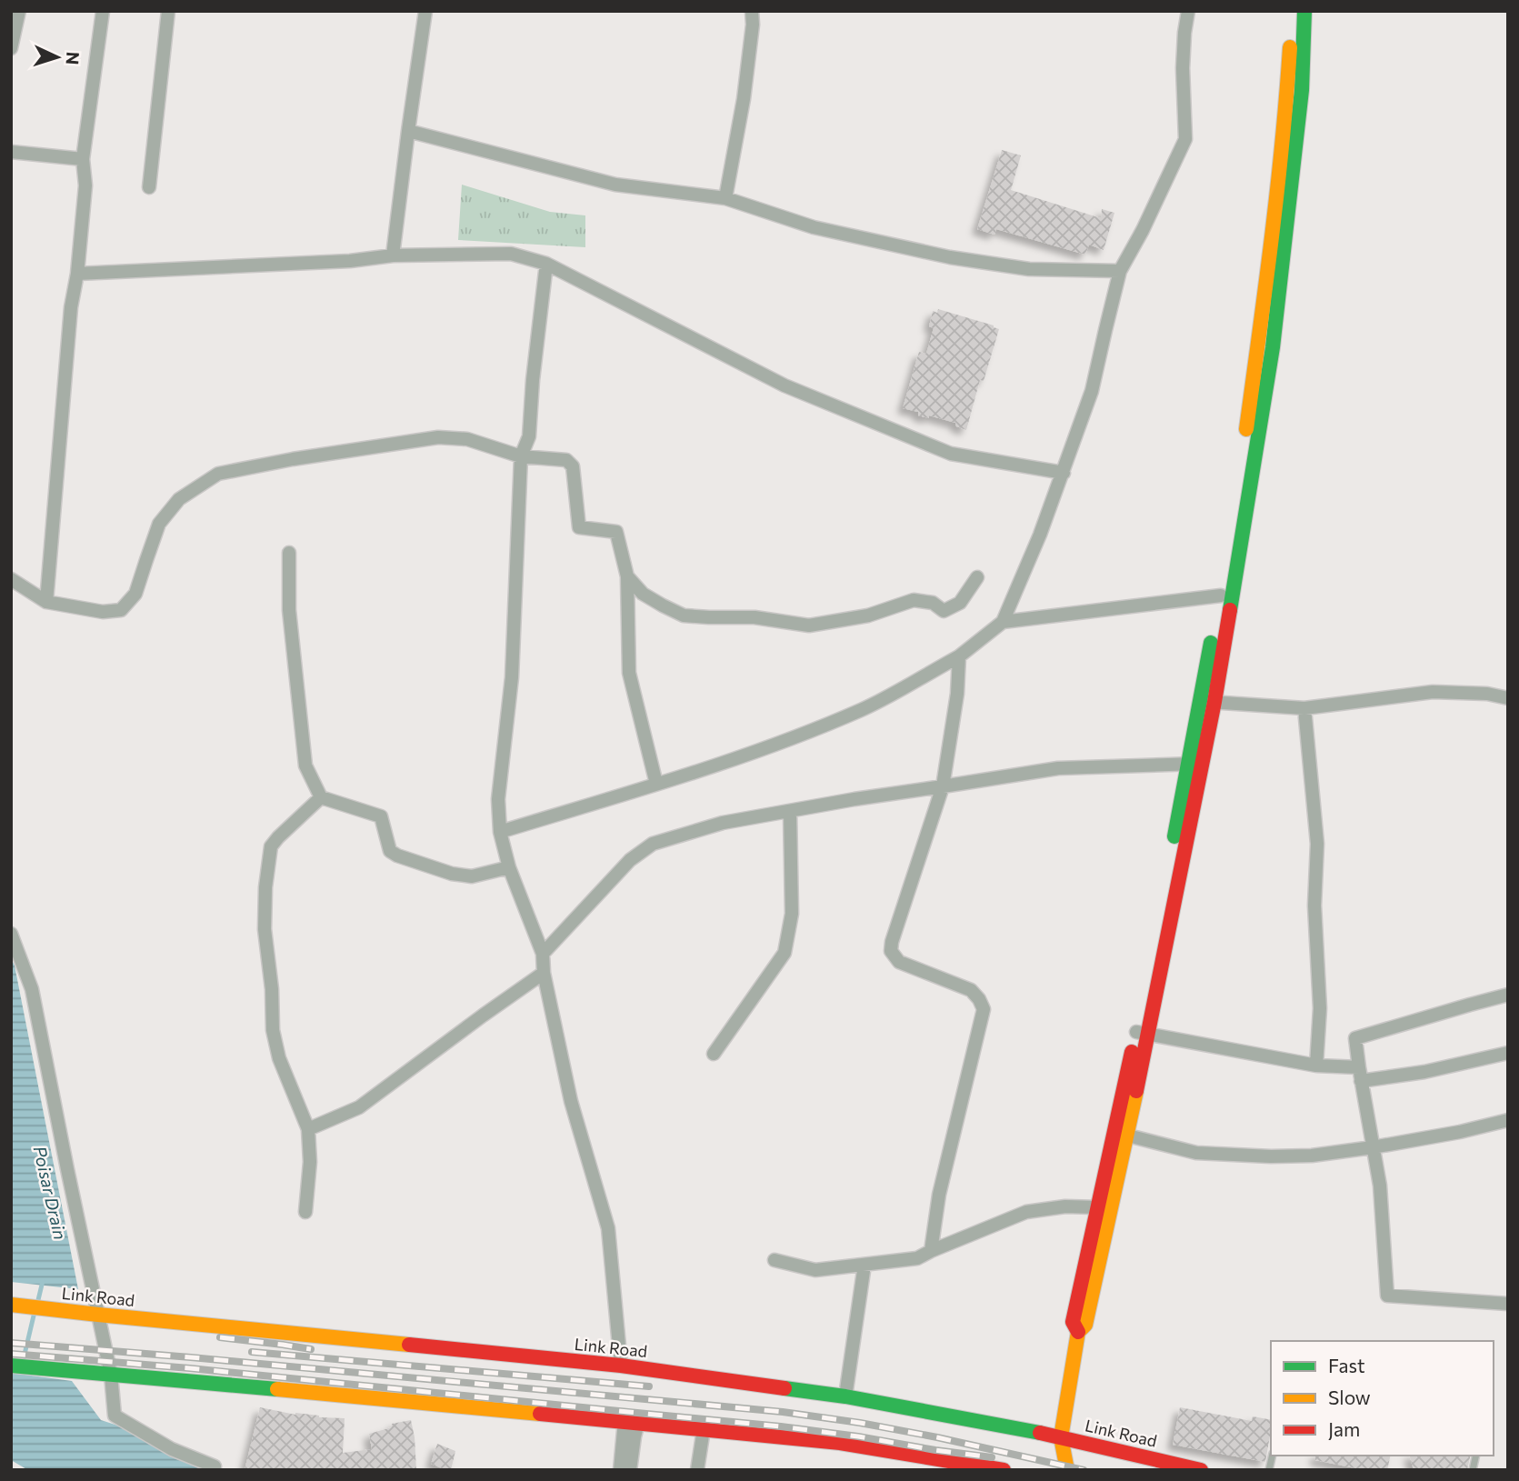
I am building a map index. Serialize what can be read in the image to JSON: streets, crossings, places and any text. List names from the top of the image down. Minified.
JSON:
{"streets":{"main road":["Link Road"]},"water":["Poisar Drain"],"legend":["Fast","Slow","Jam"],"north":"right"}
